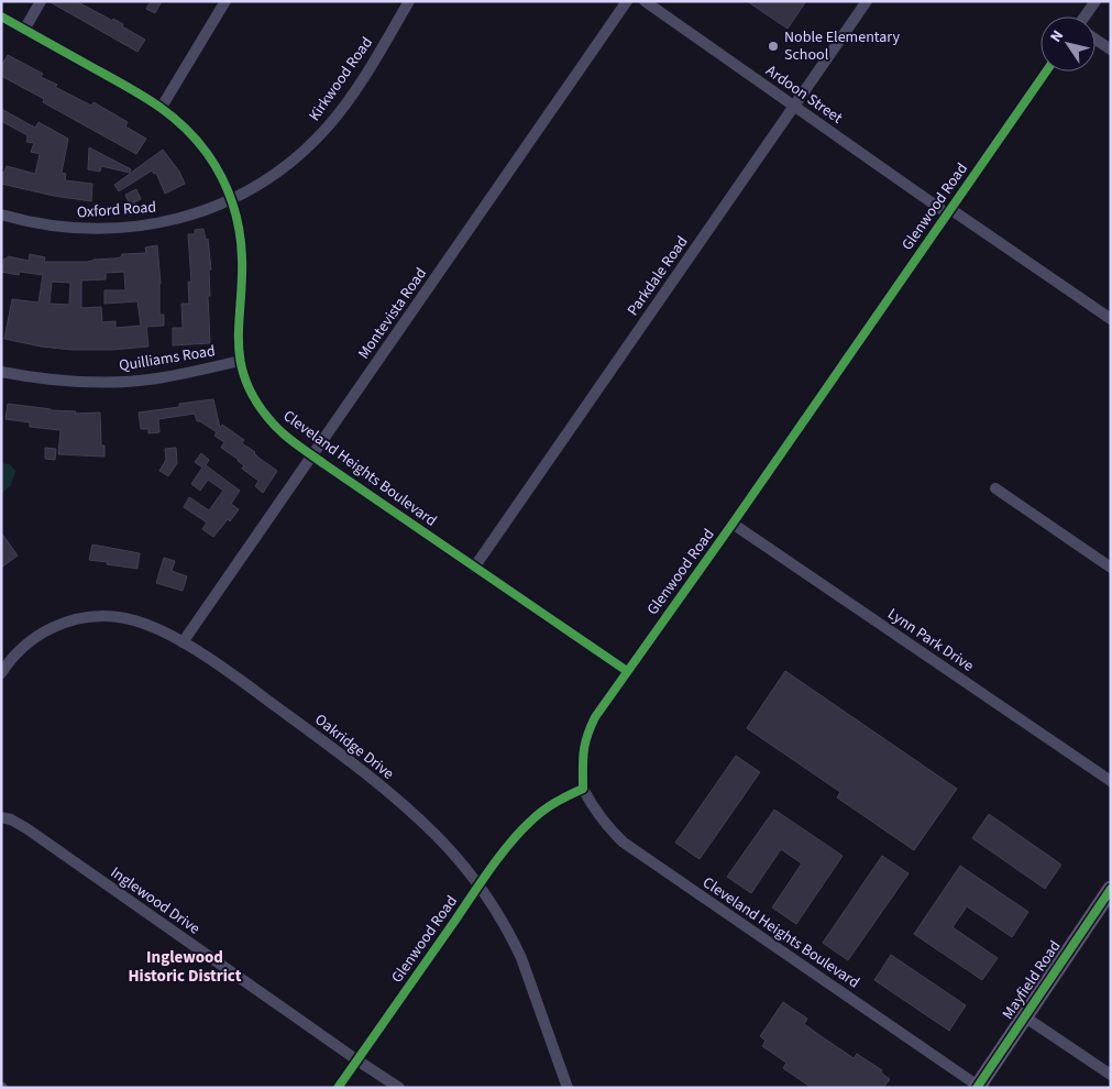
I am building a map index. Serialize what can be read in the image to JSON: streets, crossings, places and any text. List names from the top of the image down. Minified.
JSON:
{"streets":{"main road":["Mayfield Road"],"street":["Kirkwood Road","Ardoon Street","Glenwood Road","Oxford Road","Parkdale Road","Montevista Road","Quilliams Road","Cleveland Heights Boulevard","Lynn Park Drive","Oakridge Drive","Inglewood Drive"]},"crossings":[["Kirkwood Road","Oxford Road"],["Kirkwood Road","Cleveland Heights Boulevard"],["Ardoon Street","Glenwood Road"],["Ardoon Street","Parkdale Road"],["Glenwood Road","Cleveland Heights Boulevard"],["Glenwood Road","Lynn Park Drive"],["Glenwood Road","Oakridge Drive"],["Glenwood Road","Inglewood Drive"],["Oxford Road","Cleveland Heights Boulevard"],["Parkdale Road","Cleveland Heights Boulevard"],["Montevista Road","Cleveland Heights Boulevard"],["Montevista Road","Oakridge Drive"],["Quilliams Road","Cleveland Heights Boulevard"],["Cleveland Heights Boulevard","Mayfield Road"]],"districts":["Inglewood Historic District"],"places":["Noble Elementary School"],"north":"top left"}
